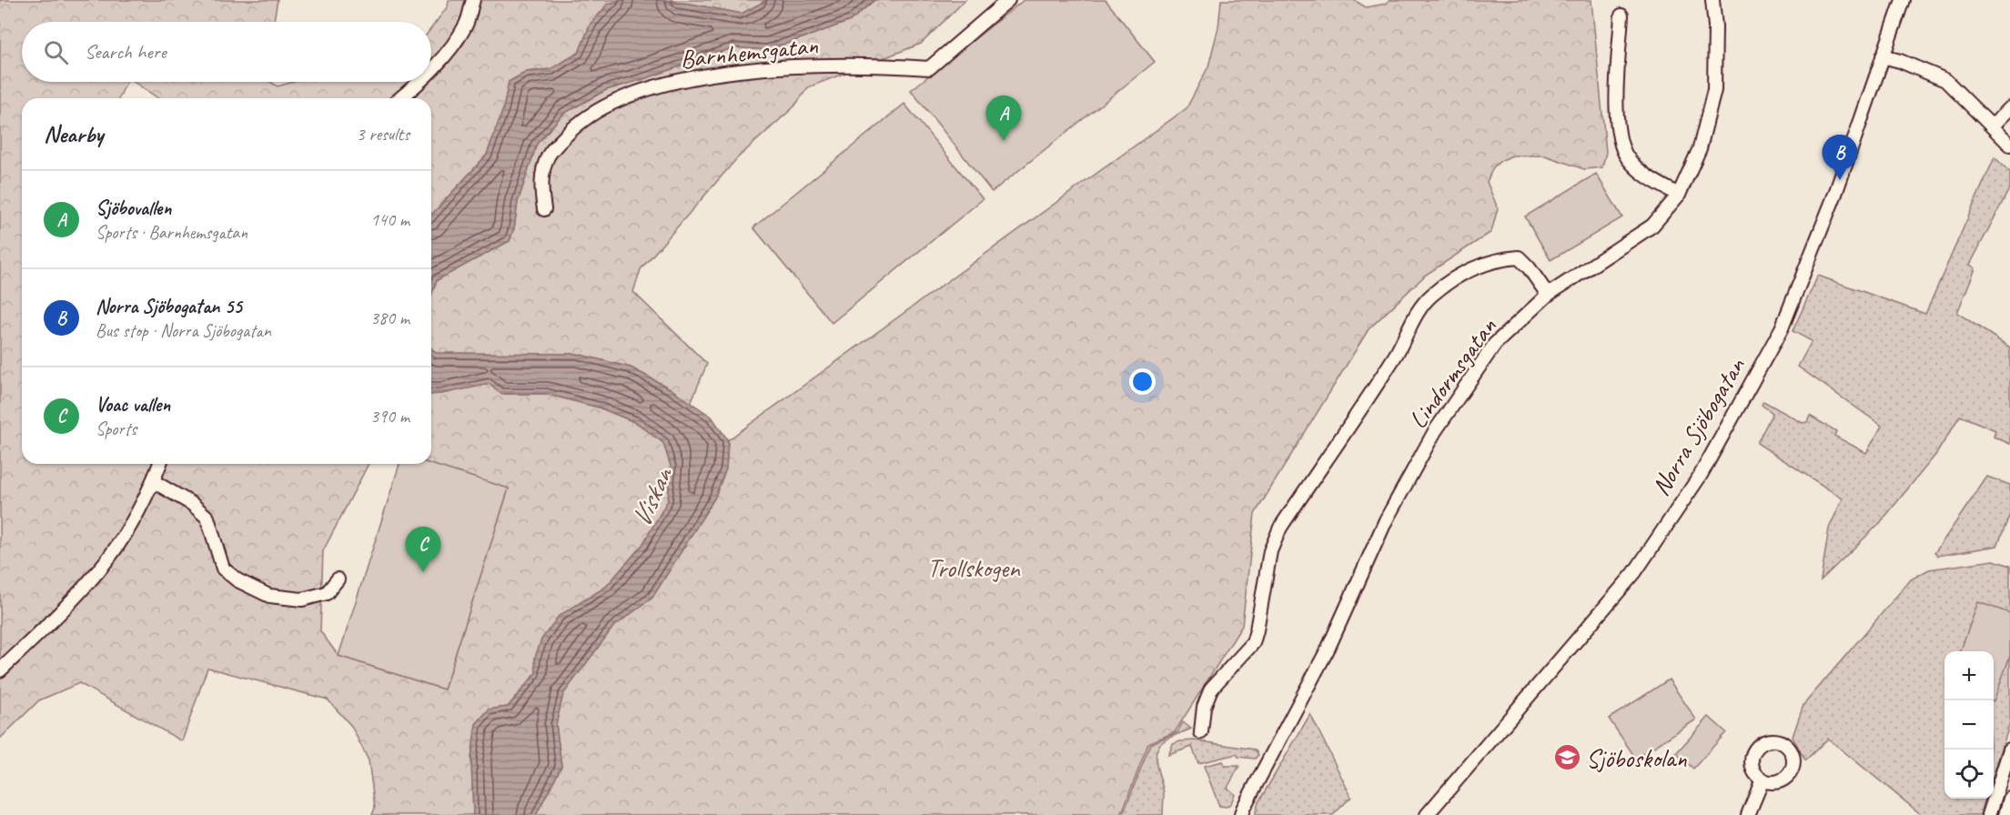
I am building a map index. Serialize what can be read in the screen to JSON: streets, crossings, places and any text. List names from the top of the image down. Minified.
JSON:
{"streets":{"street":["Barnhemsgatan","Lindormsgatan","Norra Sjöbogatan"]},"water":["Viskan"],"parks":["Trollskogen"],"places":{"school or university":["Sjöboskolan"]},"page":{"search":"Search here","pins":["A","B","C"],"heading":["Nearby","3 results"],"list":[{"mark":"A","name":"Sjöbovallen","note":"Sports · Barnhemsgatan","value":"140 m"},{"mark":"B","name":"Norra Sjöbogatan 55","note":"Bus stop · Norra Sjöbogatan","value":"380 m"},{"mark":"C","name":"Voac vallen","note":"Sports","value":"390 m"}],"map_buttons":["+","−"]}}
